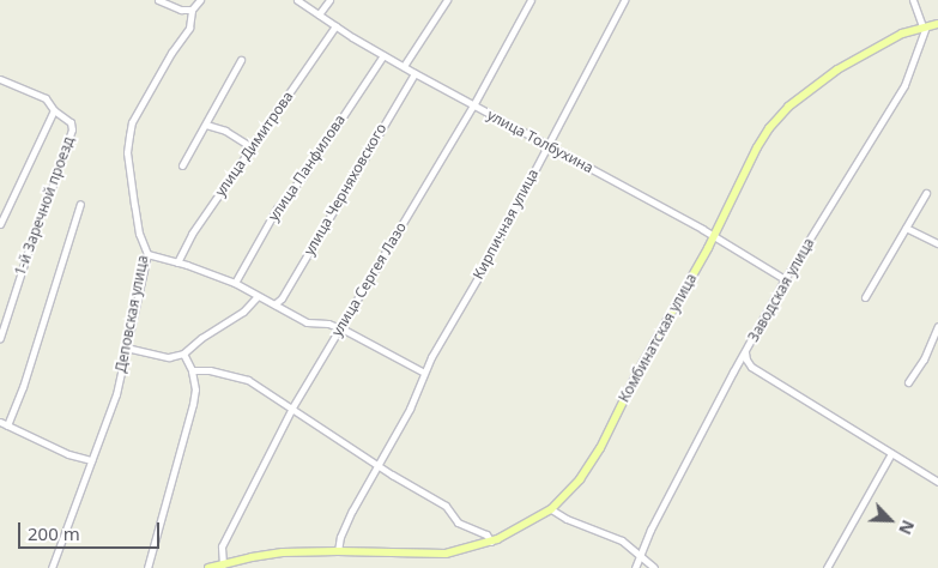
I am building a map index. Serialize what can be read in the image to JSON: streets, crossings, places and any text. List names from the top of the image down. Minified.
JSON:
{"streets":{"main road":["Комбинатская улица"],"street":["улица Толбухина","улица Димитрова","улица Панфилова","улица Черняховского","1-й Заречной проезд","Кирпичная улица","улица Сергея Лазо","Заводская улица","Деповская улица"]},"crossings":[["улица Толбухина","улица Димитрова"],["улица Толбухина","улица Панфилова"],["улица Толбухина","улица Черняховского"],["улица Толбухина","Кирпичная улица"],["улица Толбухина","улица Сергея Лазо"],["улица Толбухина","Заводская улица"],["улица Толбухина","Комбинатская улица"],["улица Сергея Лазо","Комбинатская улица"],["Заводская улица","Комбинатская улица"]],"scale_bar":"200 m","north":"bottom right"}
